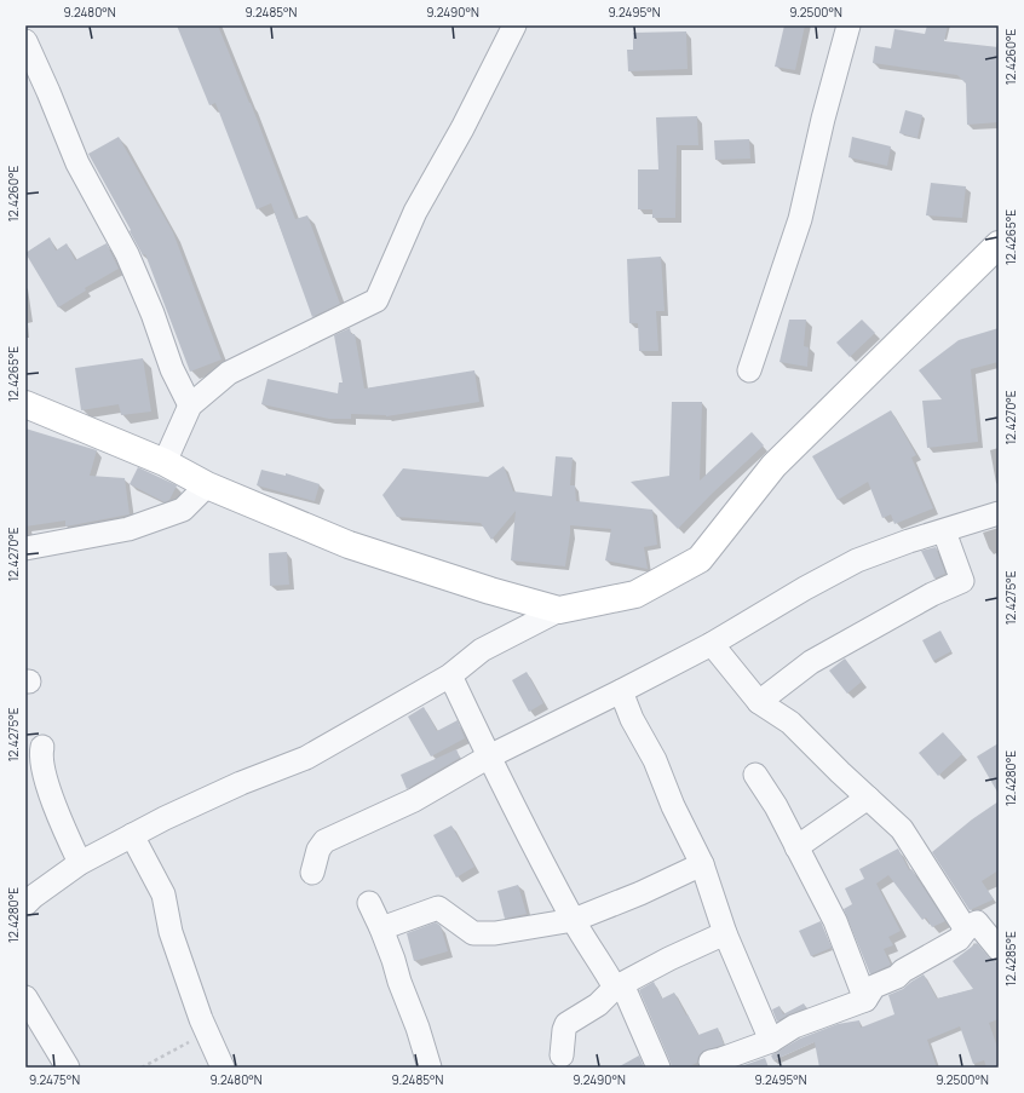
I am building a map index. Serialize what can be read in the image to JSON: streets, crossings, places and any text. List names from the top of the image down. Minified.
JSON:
{"coordinates":["9.2480°N","9.2485°N","9.2490°N","9.2495°N","9.2500°N","12.4260°E","12.4265°E","12.4270°E","12.4275°E","12.4280°E","12.4285°E","9.2475°N"]}
